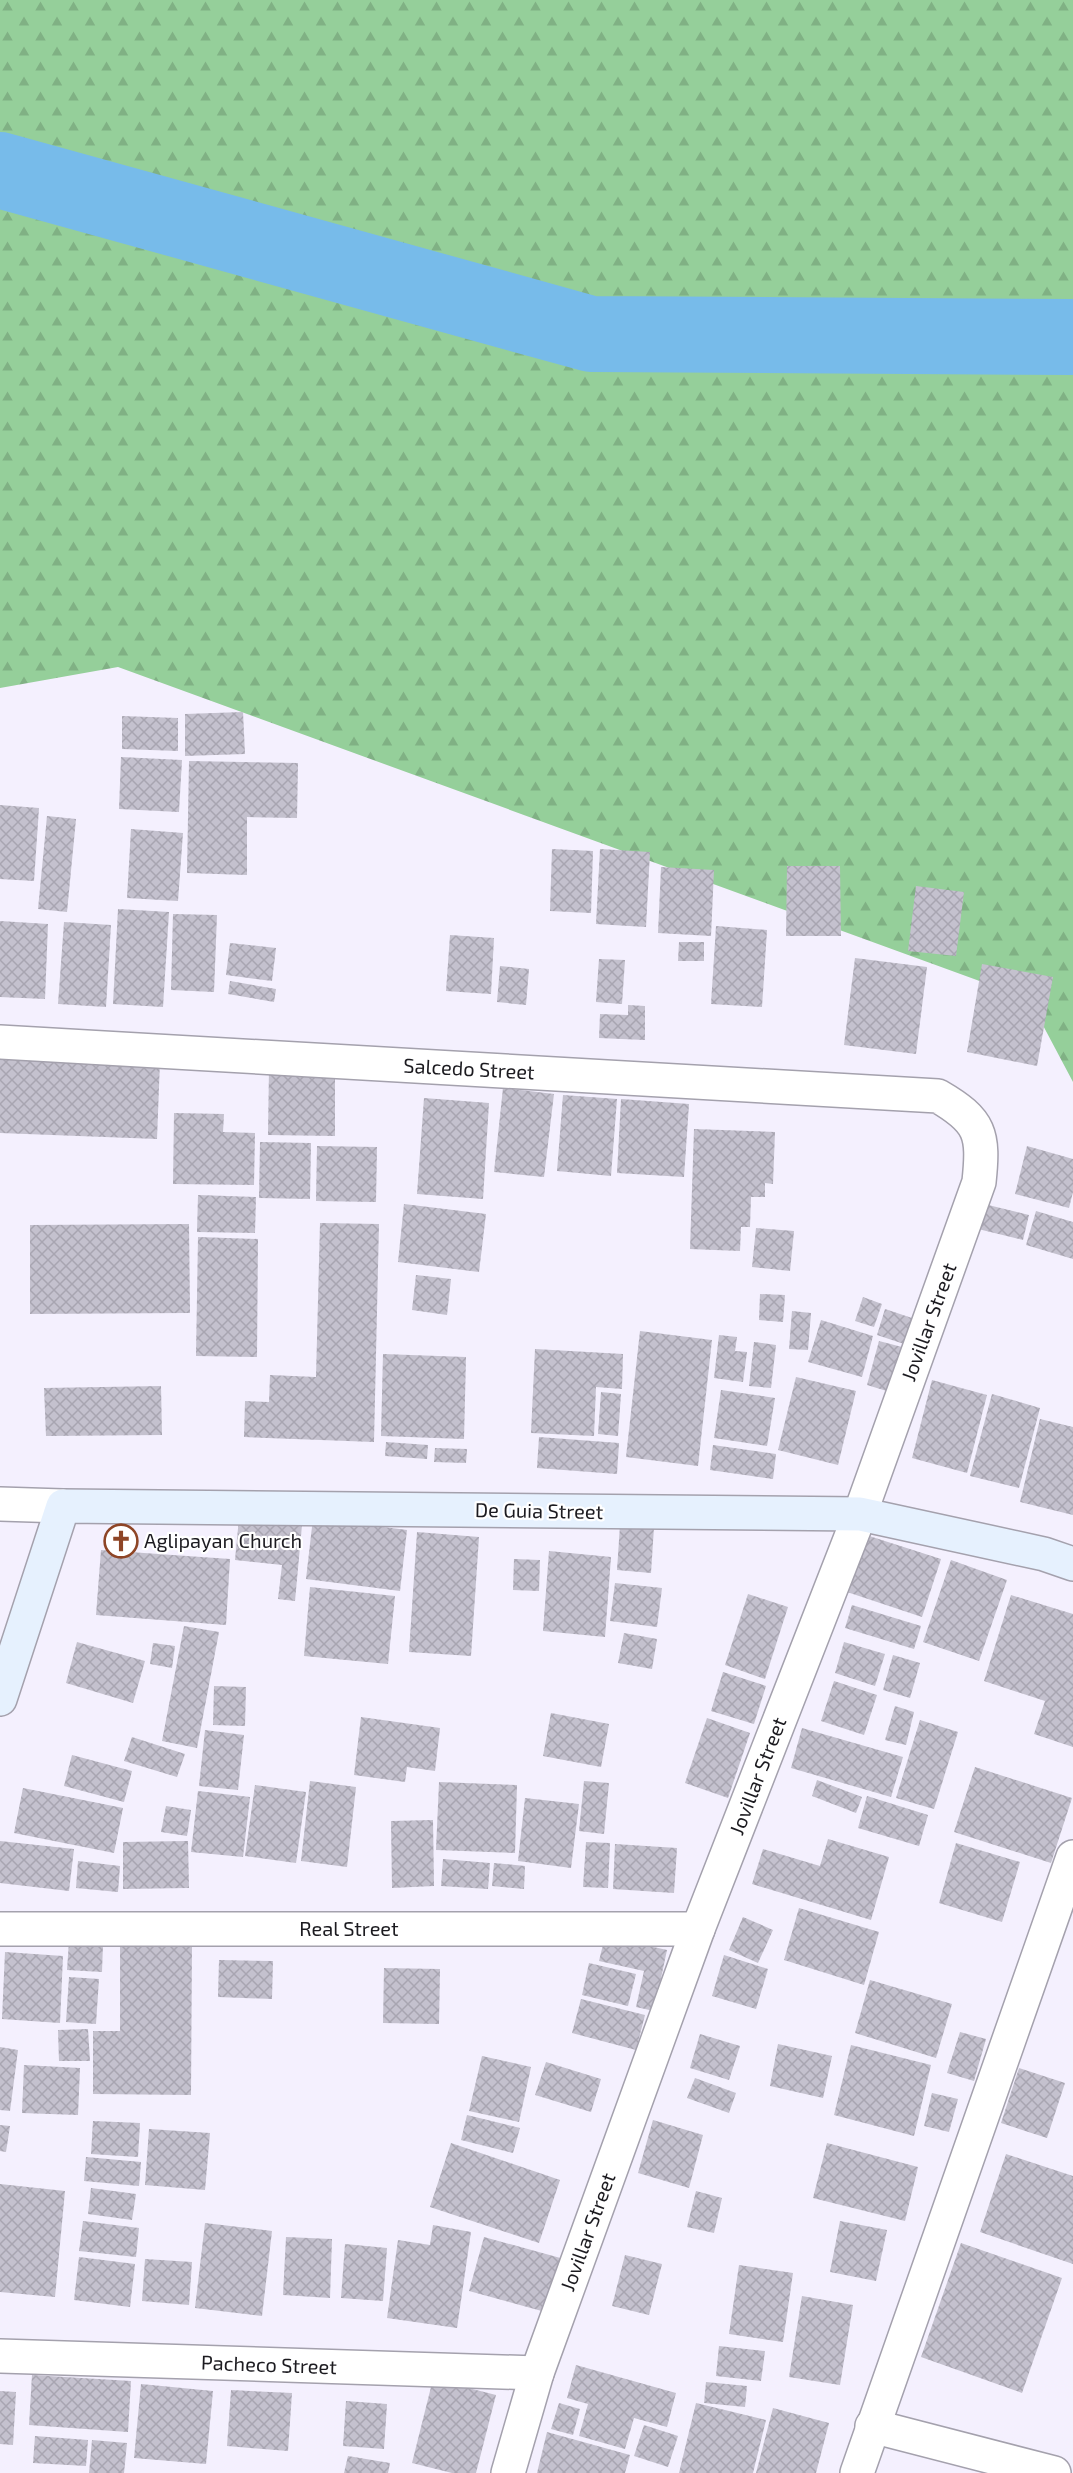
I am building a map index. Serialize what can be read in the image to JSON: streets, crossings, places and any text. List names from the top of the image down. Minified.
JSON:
{"streets":{"main road":["De Guia Street"],"street":["Salcedo Street","Jovillar Street","Real Street","Pacheco Street"]},"crossings":[["Salcedo Street","Jovillar Street"],["Jovillar Street","De Guia Street"],["Jovillar Street","Real Street"],["Jovillar Street","Pacheco Street"]],"places":{"church":["Aglipayan Church"]}}
